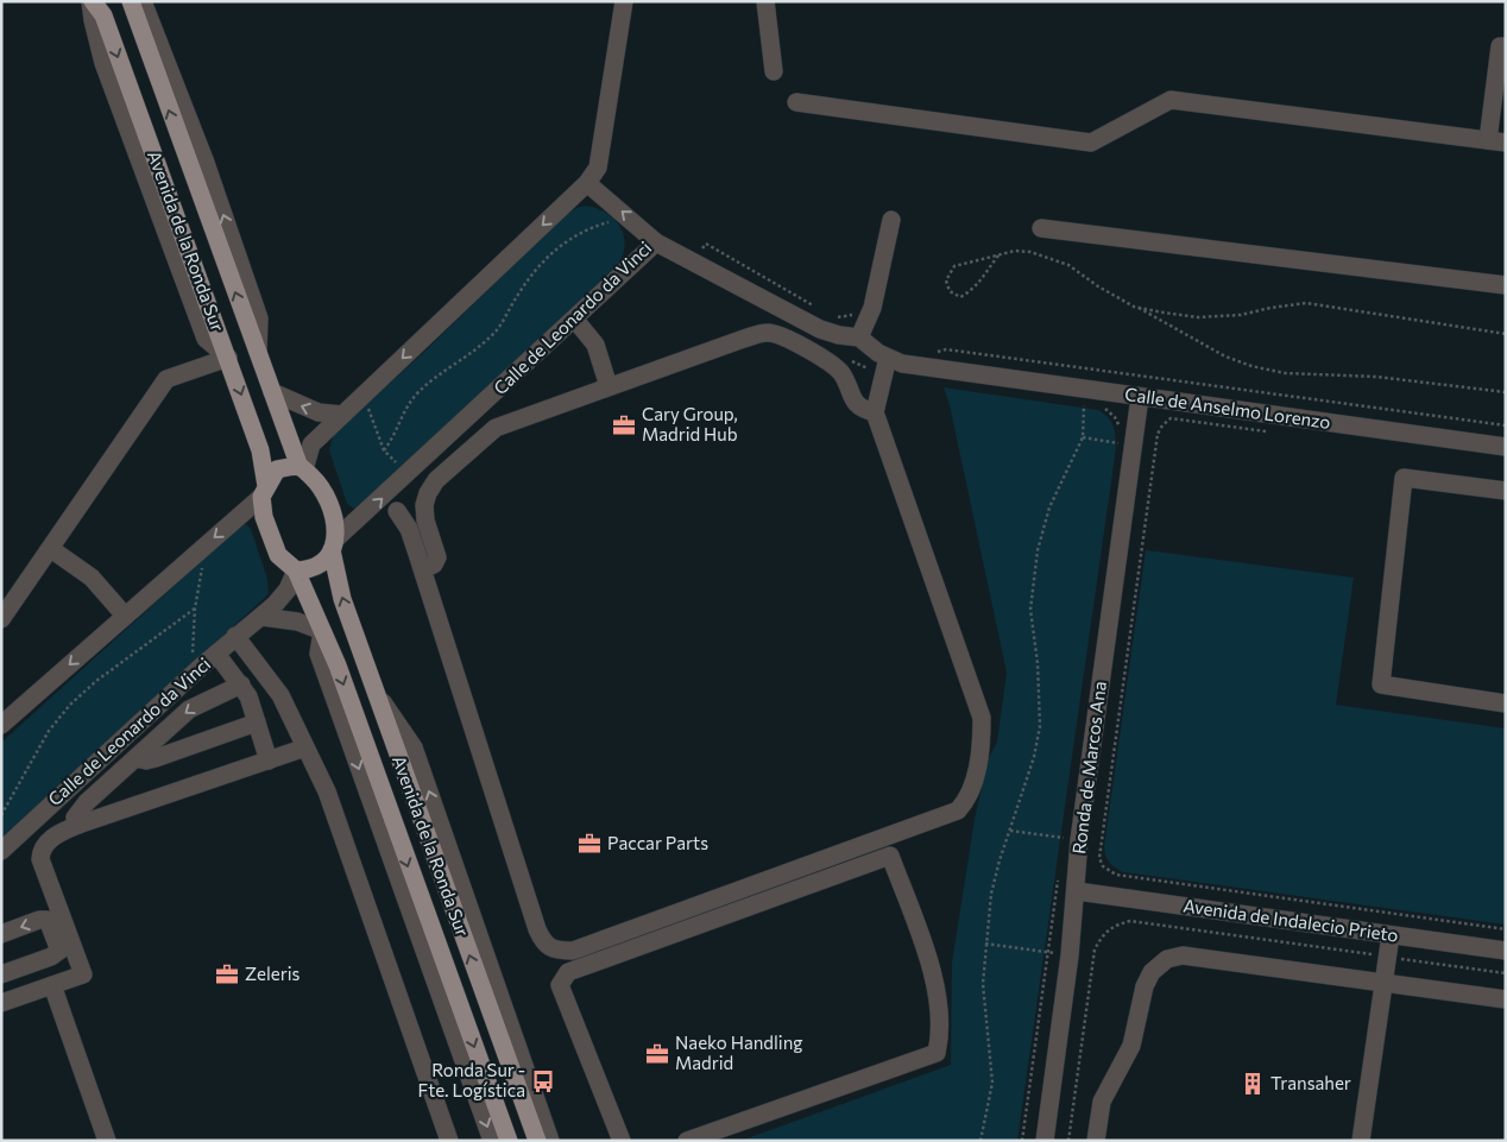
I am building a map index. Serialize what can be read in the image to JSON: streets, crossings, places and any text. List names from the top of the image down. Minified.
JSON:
{"streets":{"main road":["Avenida de la Ronda Sur"],"street":["Calle de Leonardo da Vinci","Calle de Anselmo Lorenzo","Ronda de Marcos Ana","Avenida de Indalecio Prieto"]},"crossings":[["Avenida de la Ronda Sur","Calle de Leonardo da Vinci"],["Calle de Anselmo Lorenzo","Ronda de Marcos Ana"],["Ronda de Marcos Ana","Avenida de Indalecio Prieto"]],"places":{"office":["Cary Group, Madrid Hub","Paccar Parts","Zeleris","Naeko Handling Madrid"],"bus stop":["Ronda Sur - Fte. Logística"],"building":["Transaher"]}}
